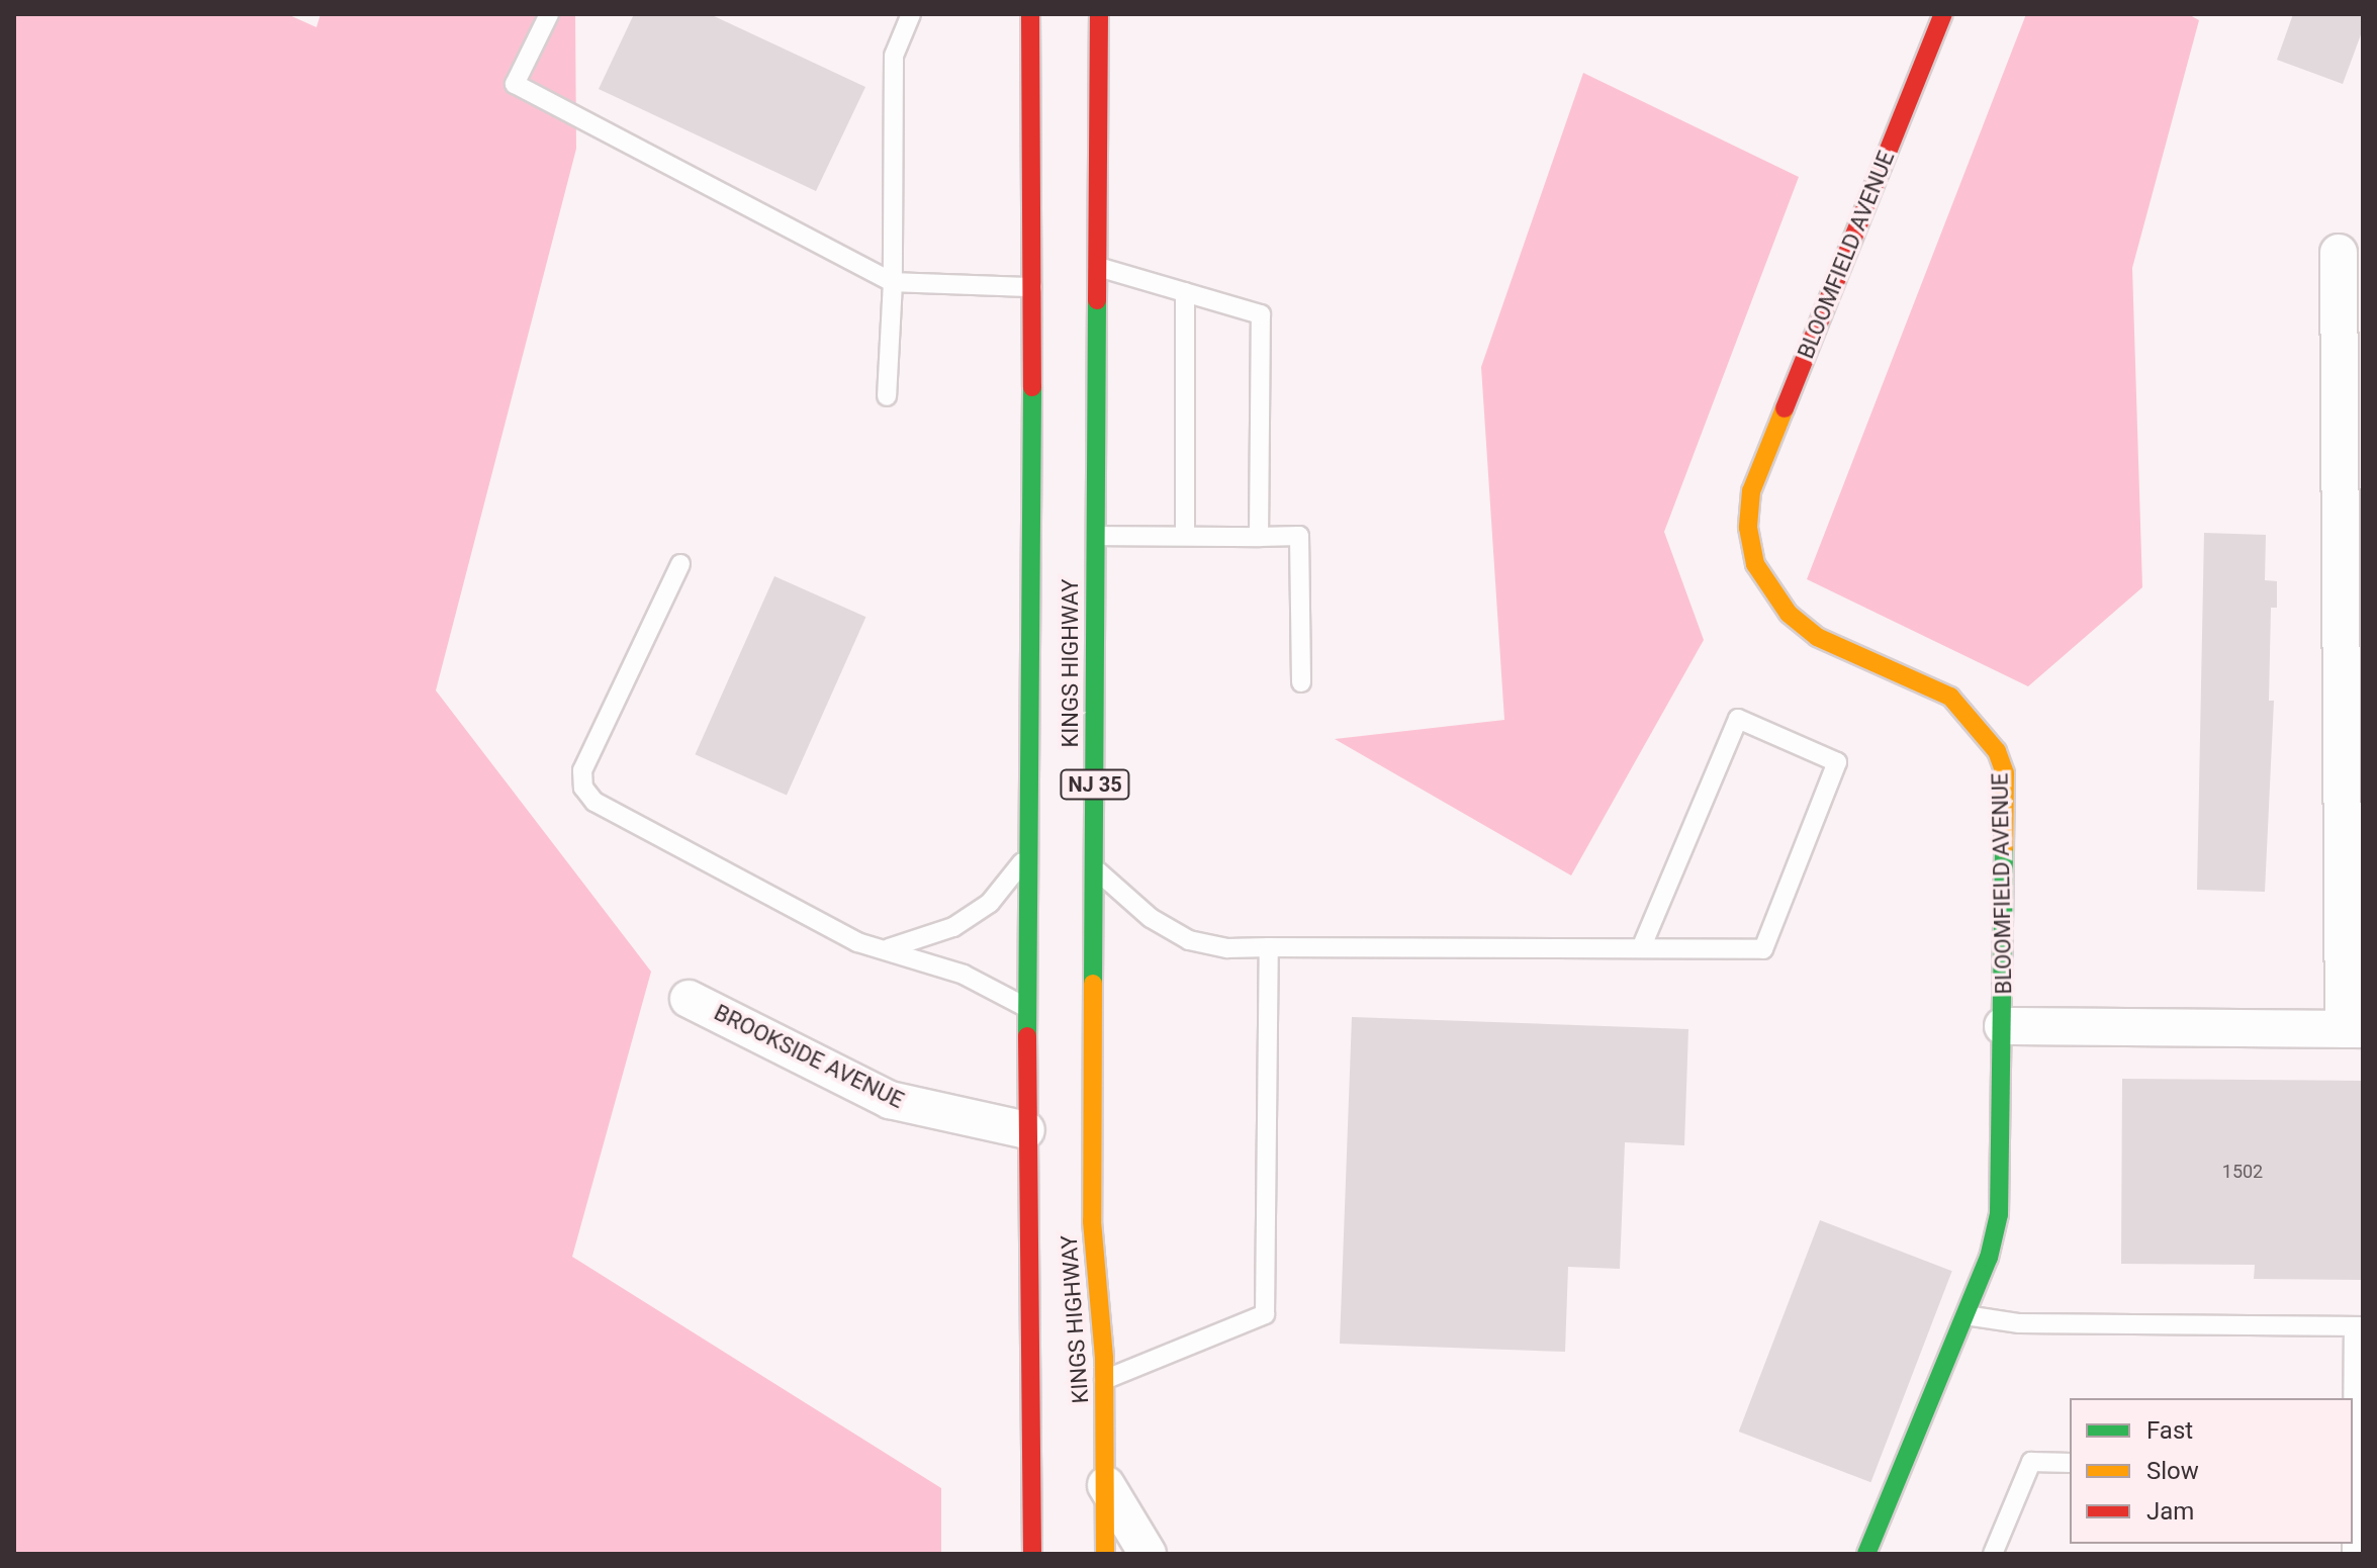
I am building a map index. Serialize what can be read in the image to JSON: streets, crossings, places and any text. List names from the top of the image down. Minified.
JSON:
{"streets":{"main road":["BLOOMFIELD AVENUE","KINGS HIGHWAY","NJ 35"],"street":["BROOKSIDE AVENUE"]},"crossings":[["KINGS HIGHWAY","BROOKSIDE AVENUE"]],"house_numbers":["1502"],"legend":["Fast","Slow","Jam"]}
